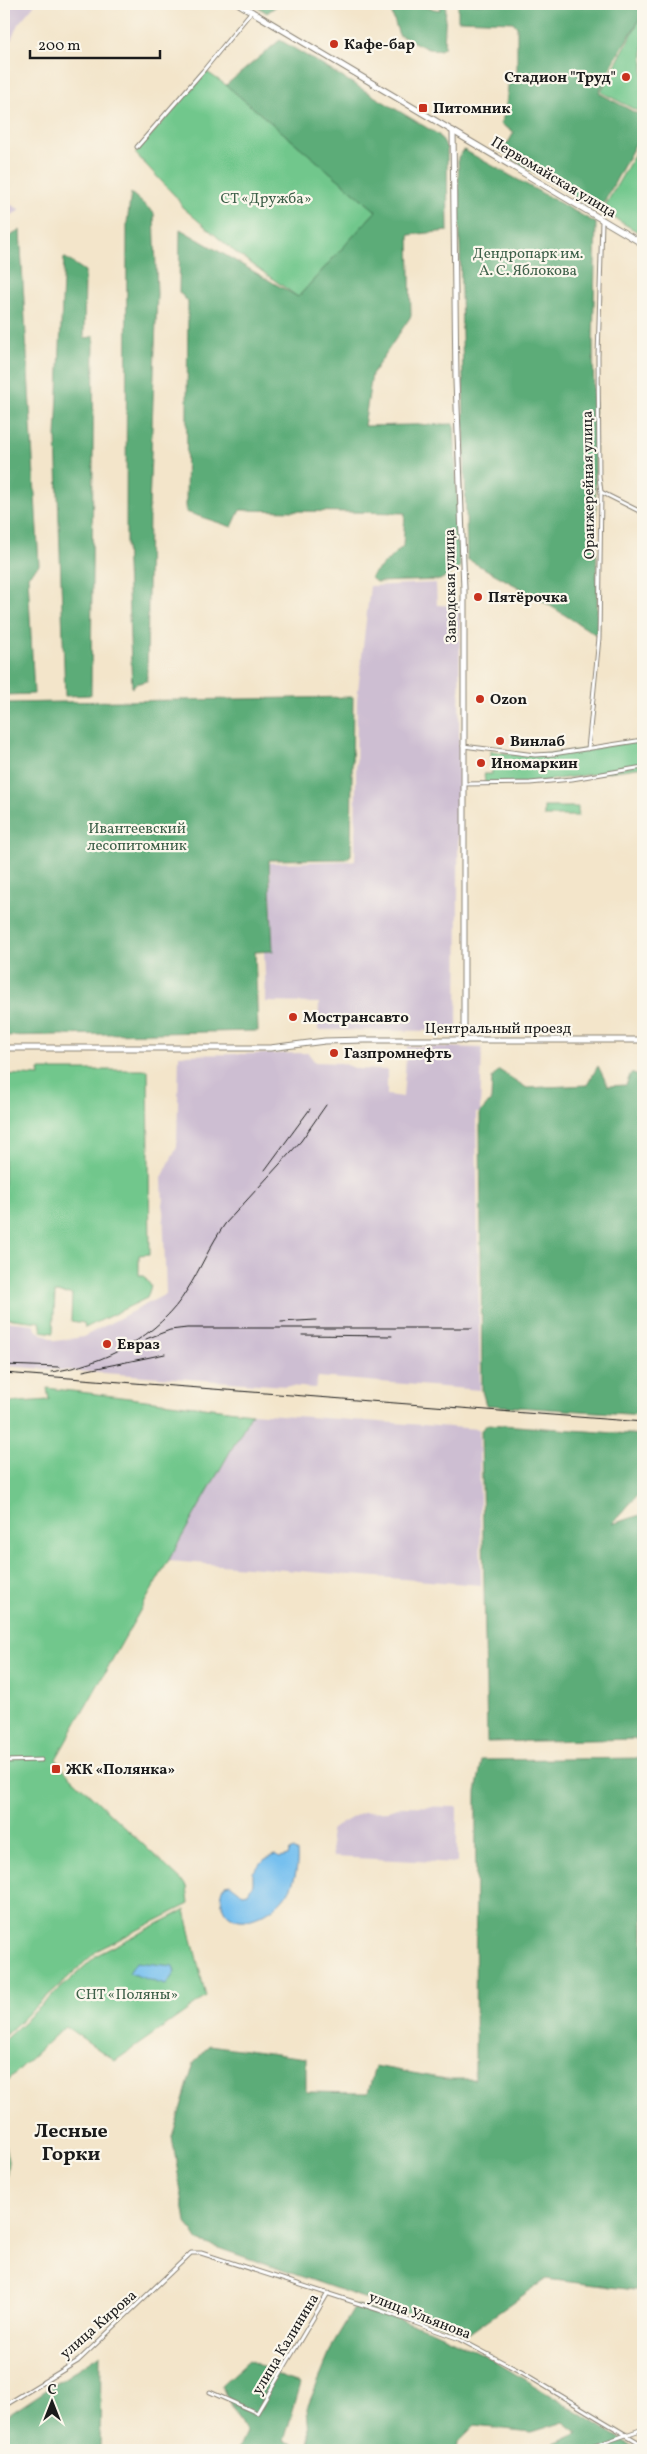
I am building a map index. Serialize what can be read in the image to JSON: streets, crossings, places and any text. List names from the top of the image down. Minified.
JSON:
{"streets":{"main road":["Первомайская улица","Заводская улица","Центральный проезд"],"street":["Оранжерейная улица","улица Ульянова","улица Кирова","улица Калинина"]},"crossings":[["Первомайская улица","Оранжерейная улица"],["Первомайская улица","Заводская улица"],["Заводская улица","Центральный проезд"],["улица Ульянова","улица Кирова"],["улица Ульянова","улица Калинина"]],"districts":["Лесные Горки"],"parks":["СТ «Дружба»","Дендропарк им. А. С. Яблокова","Ивантеевский лесопитомник","СНТ «Поляны»"],"places":{"other":["Кафе-бар","Стадион \"Труд\"","Пятёрочка","Ozon","Винлаб","Иномаркин","Мострансавто","Газпромнефть","Евраз"],"transit":["Питомник","ЖК «Полянка»"]},"scale_bar":"200 m","north":"top"}
